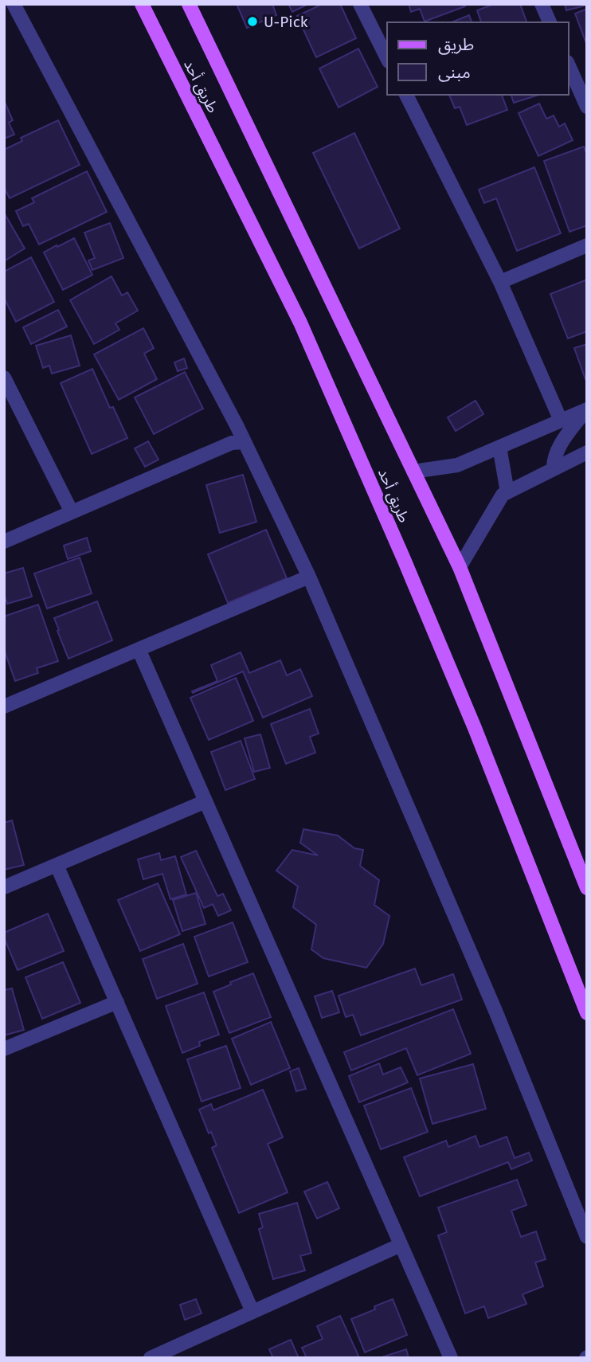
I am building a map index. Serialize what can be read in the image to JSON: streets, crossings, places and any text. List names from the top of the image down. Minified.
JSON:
{"streets":{"main road":["طريق أحد"]},"places":["U-Pick"],"legend":["طريق","مبنى"]}
